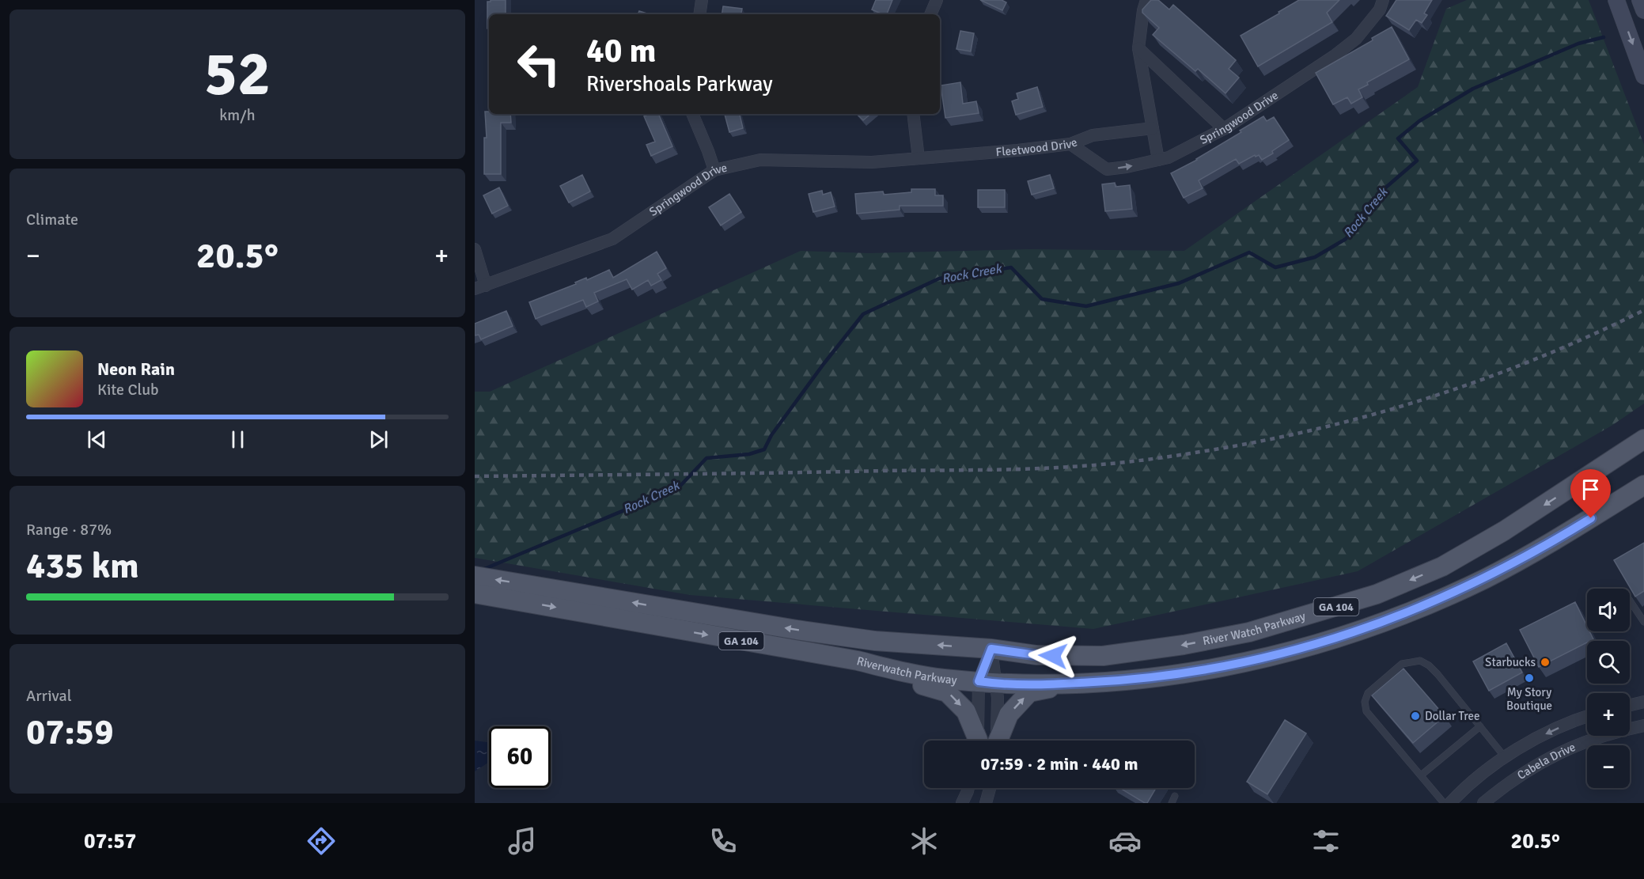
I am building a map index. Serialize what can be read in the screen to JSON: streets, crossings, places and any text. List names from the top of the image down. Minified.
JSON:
{"streets":{"main road":["GA 104","River Watch Parkway","Riverwatch Parkway"],"street":["Springwood Drive","Fleetwood Drive","Cabela Drive"]},"crossings":[["Springwood Drive","Fleetwood Drive"],["River Watch Parkway","Riverwatch Parkway"]],"one_way":["River Watch Parkway"],"water":["Rock Creek"],"places":["Starbucks","My Story Boutique","Dollar Tree"],"page":{"tile":[["52","km/h"],"Climate",["Range · 87%","435 km"],["Arrival","07:59"]],"turn":["40 m","Rivershoals Parkway"],"heat":["−","20.5°","+"],"song":["Neon Rain","Kite Club"],"map_buttons":["+","−"],"limit":"60","trip":"07:59 · 2 min · 440 m","tabs":["07:57","20.5°"]}}
